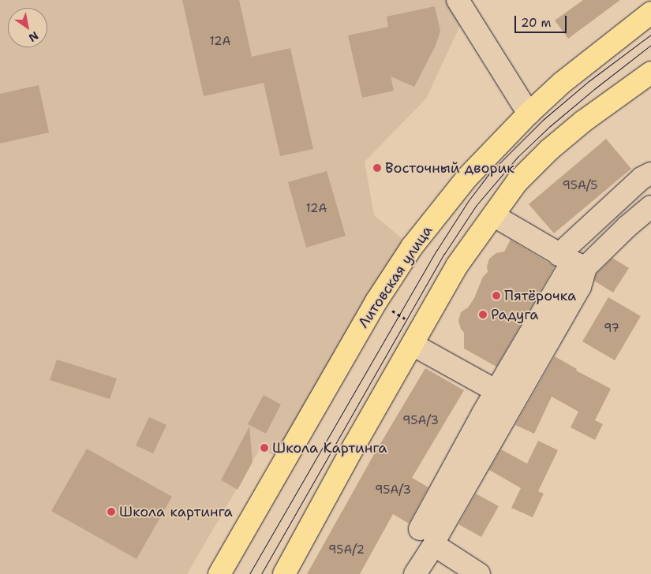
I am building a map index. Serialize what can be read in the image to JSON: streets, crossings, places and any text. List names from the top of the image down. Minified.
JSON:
{"streets":{"main road":["Литовская улица"]},"places":["Восточный дворик","Пятёрочка","Радуга","Школа Картинга","Школа картинга"],"house_numbers":["12А","95А/5","12А","97","95А/3","95А/3","95А/2"],"scale_bar":"20 m","north":"bottom right"}
